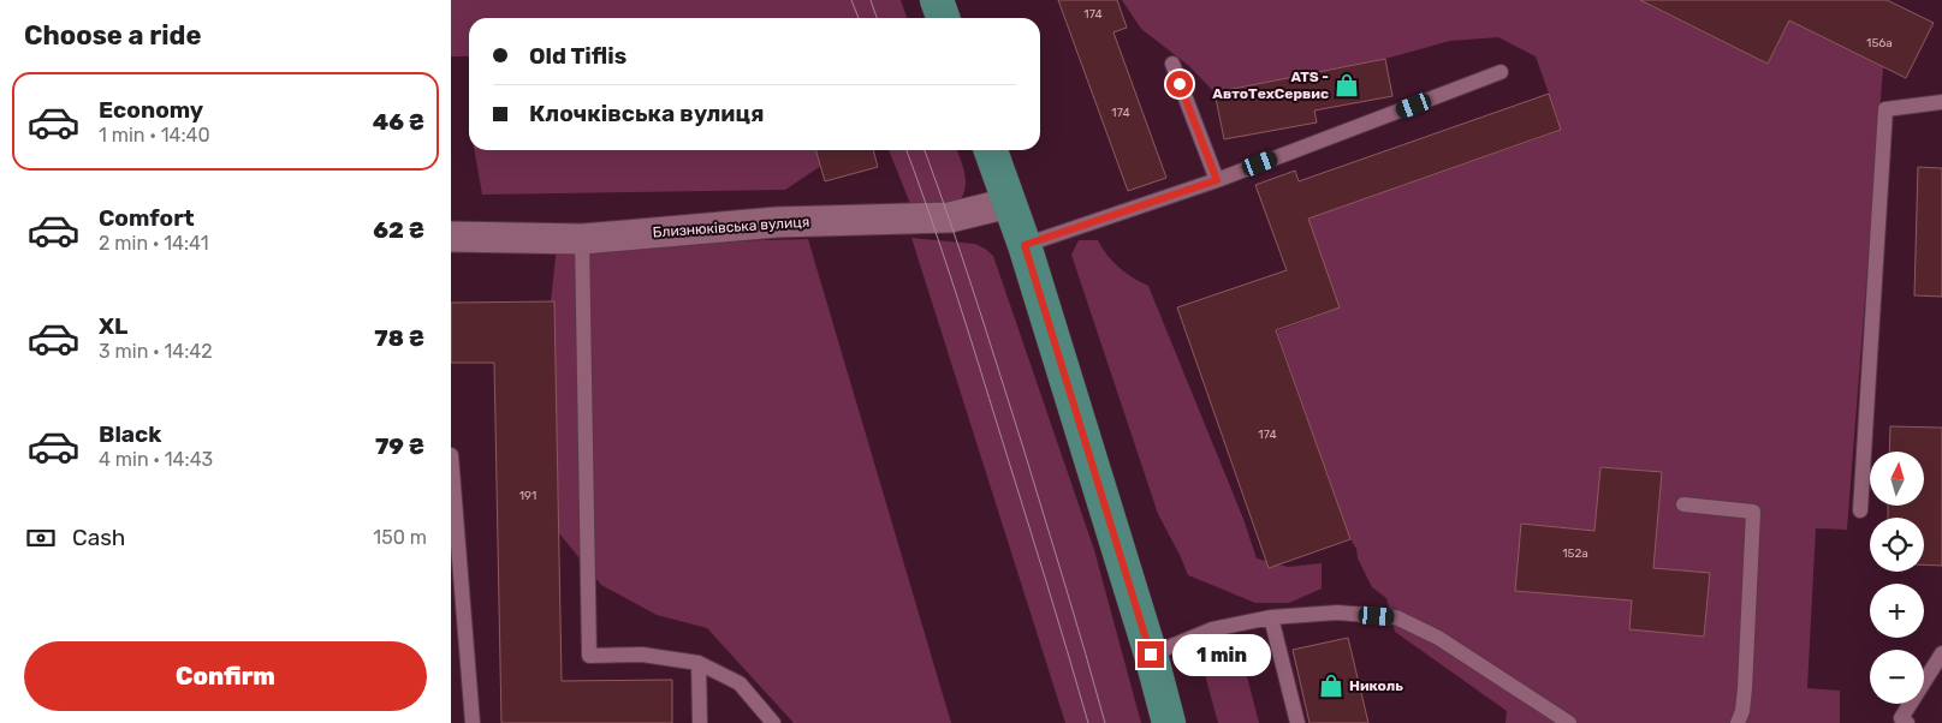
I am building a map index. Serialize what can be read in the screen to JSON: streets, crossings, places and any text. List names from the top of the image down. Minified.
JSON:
{"streets":{"street":["Близнюківська вулиця"]},"places":{"shop":["ATS - АвтоТехСервис","Николь"]},"house_numbers":["174","156а","174","174","191","152а"],"north":"top","page":{"heading":"Choose a ride","banner":["Old Tiflis","Клочківська вулиця"],"list":[{"name":"Economy","note":"1 min · 14:40","value":"46 ₴"},{"name":"Comfort","note":"2 min · 14:41","value":"62 ₴"},{"name":"XL","note":"3 min · 14:42","value":"78 ₴"},{"name":"Black","note":"4 min · 14:43","value":"79 ₴"}],"map_buttons":["+","−"],"pay":["Cash","150 m"],"buttons":"Confirm","bubble":"1 min"}}
